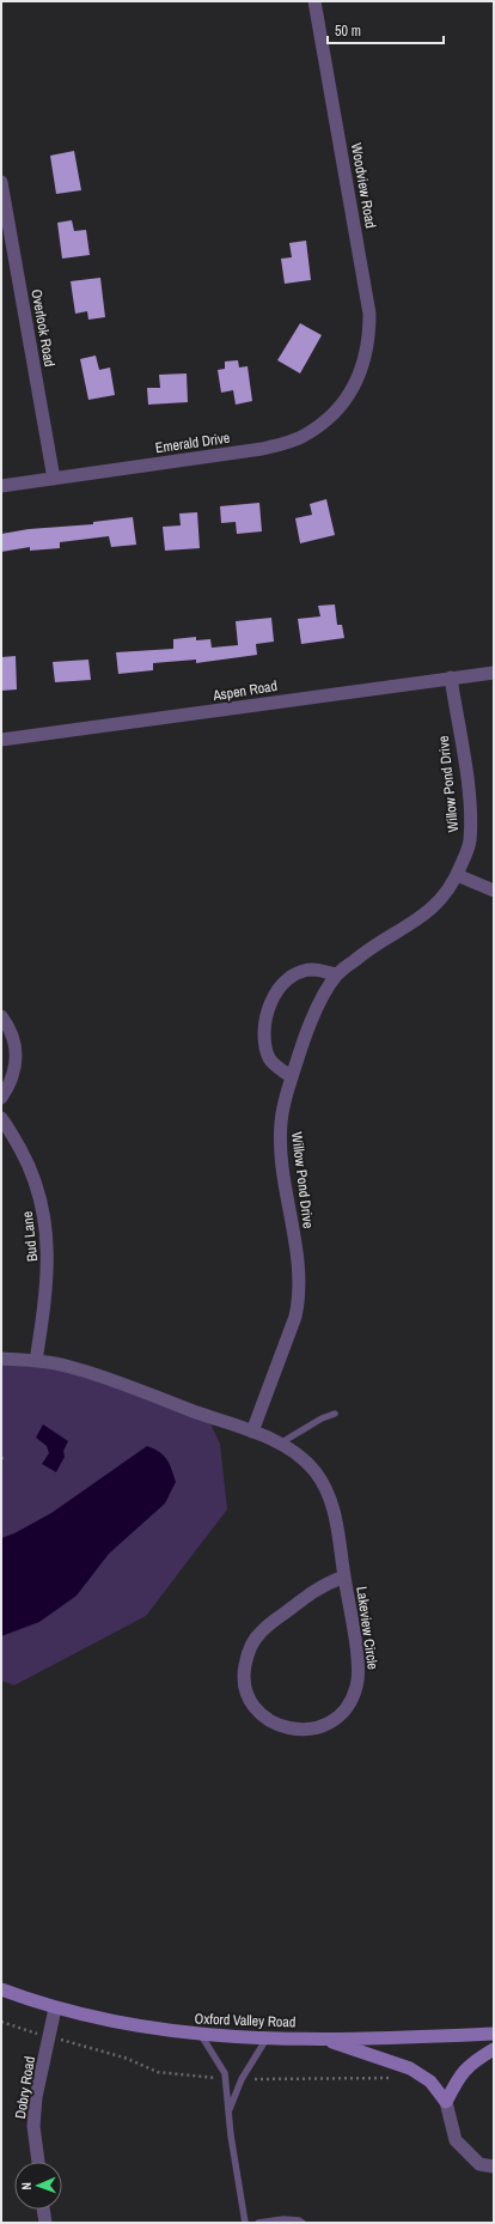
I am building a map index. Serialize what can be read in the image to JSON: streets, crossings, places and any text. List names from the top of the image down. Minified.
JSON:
{"streets":{"main road":["Oxford Valley Road"],"street":["Woodview Road","Overlook Road","Emerald Drive","Aspen Road","Willow Pond Drive","Bud Lane","Lakeview Circle","Dobry Road"]},"crossings":[["Woodview Road","Emerald Drive"],["Overlook Road","Emerald Drive"],["Aspen Road","Willow Pond Drive"],["Willow Pond Drive","Lakeview Circle"],["Oxford Valley Road","Dobry Road"]],"scale_bar":"50 m","north":"left"}
